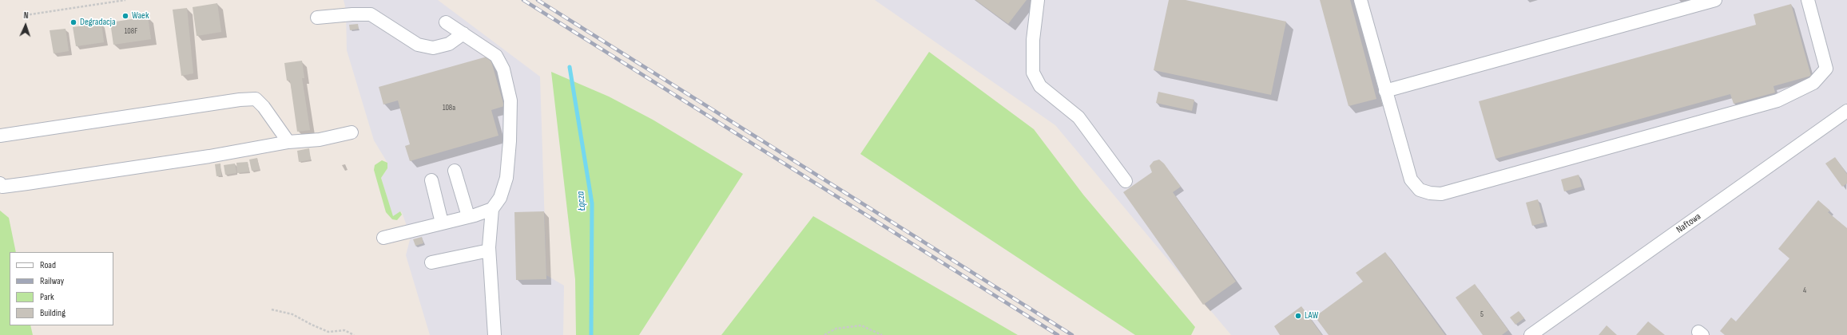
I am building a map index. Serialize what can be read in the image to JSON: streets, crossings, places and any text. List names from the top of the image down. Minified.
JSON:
{"streets":{"street":["Naftowa"]},"water":["Łącza"],"places":["Waek","Degradacja","LAW"],"house_numbers":["108F","108a","4","5"],"legend":["Road","Railway","Park","Building"],"north":"top"}
